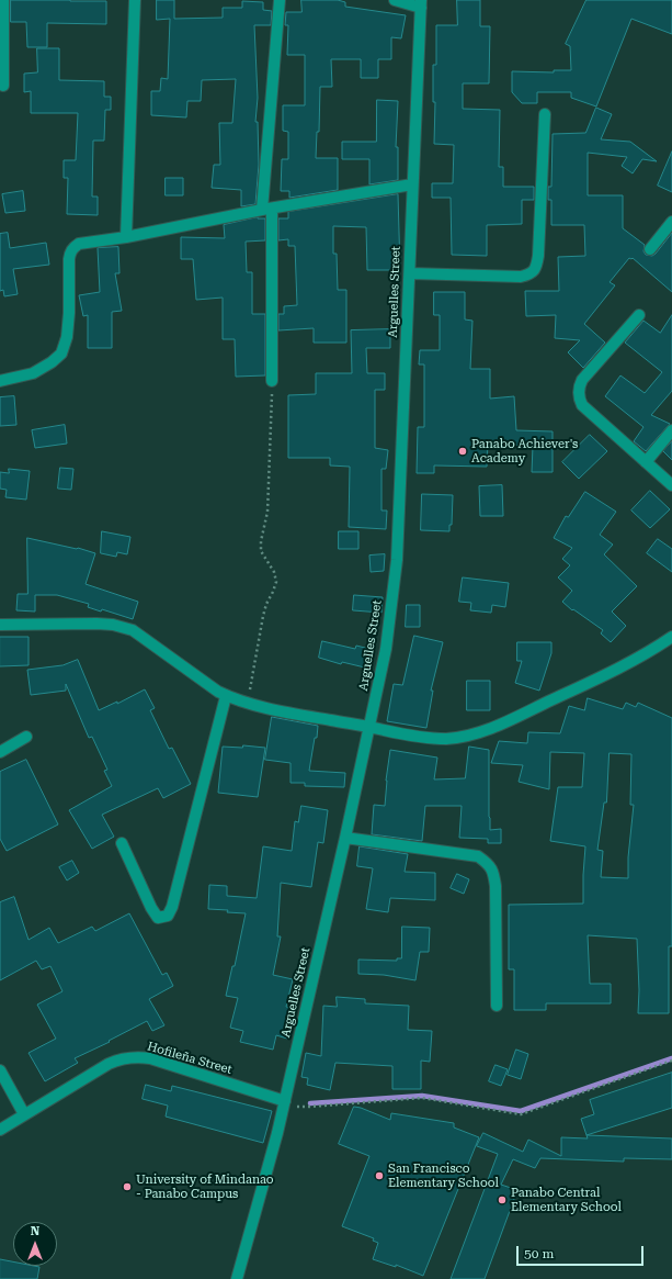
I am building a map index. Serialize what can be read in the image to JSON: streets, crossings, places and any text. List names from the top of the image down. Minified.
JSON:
{"streets":{"street":["Arguelles Street","Hofileña Street"]},"crossings":[["Arguelles Street","Hofileña Street"]],"places":["Panabo Achiever's Academy","San Francisco Elementary School","University of Mindanao - Panabo Campus","Panabo Central Elementary School"],"scale_bar":"50 m","north":"top"}
